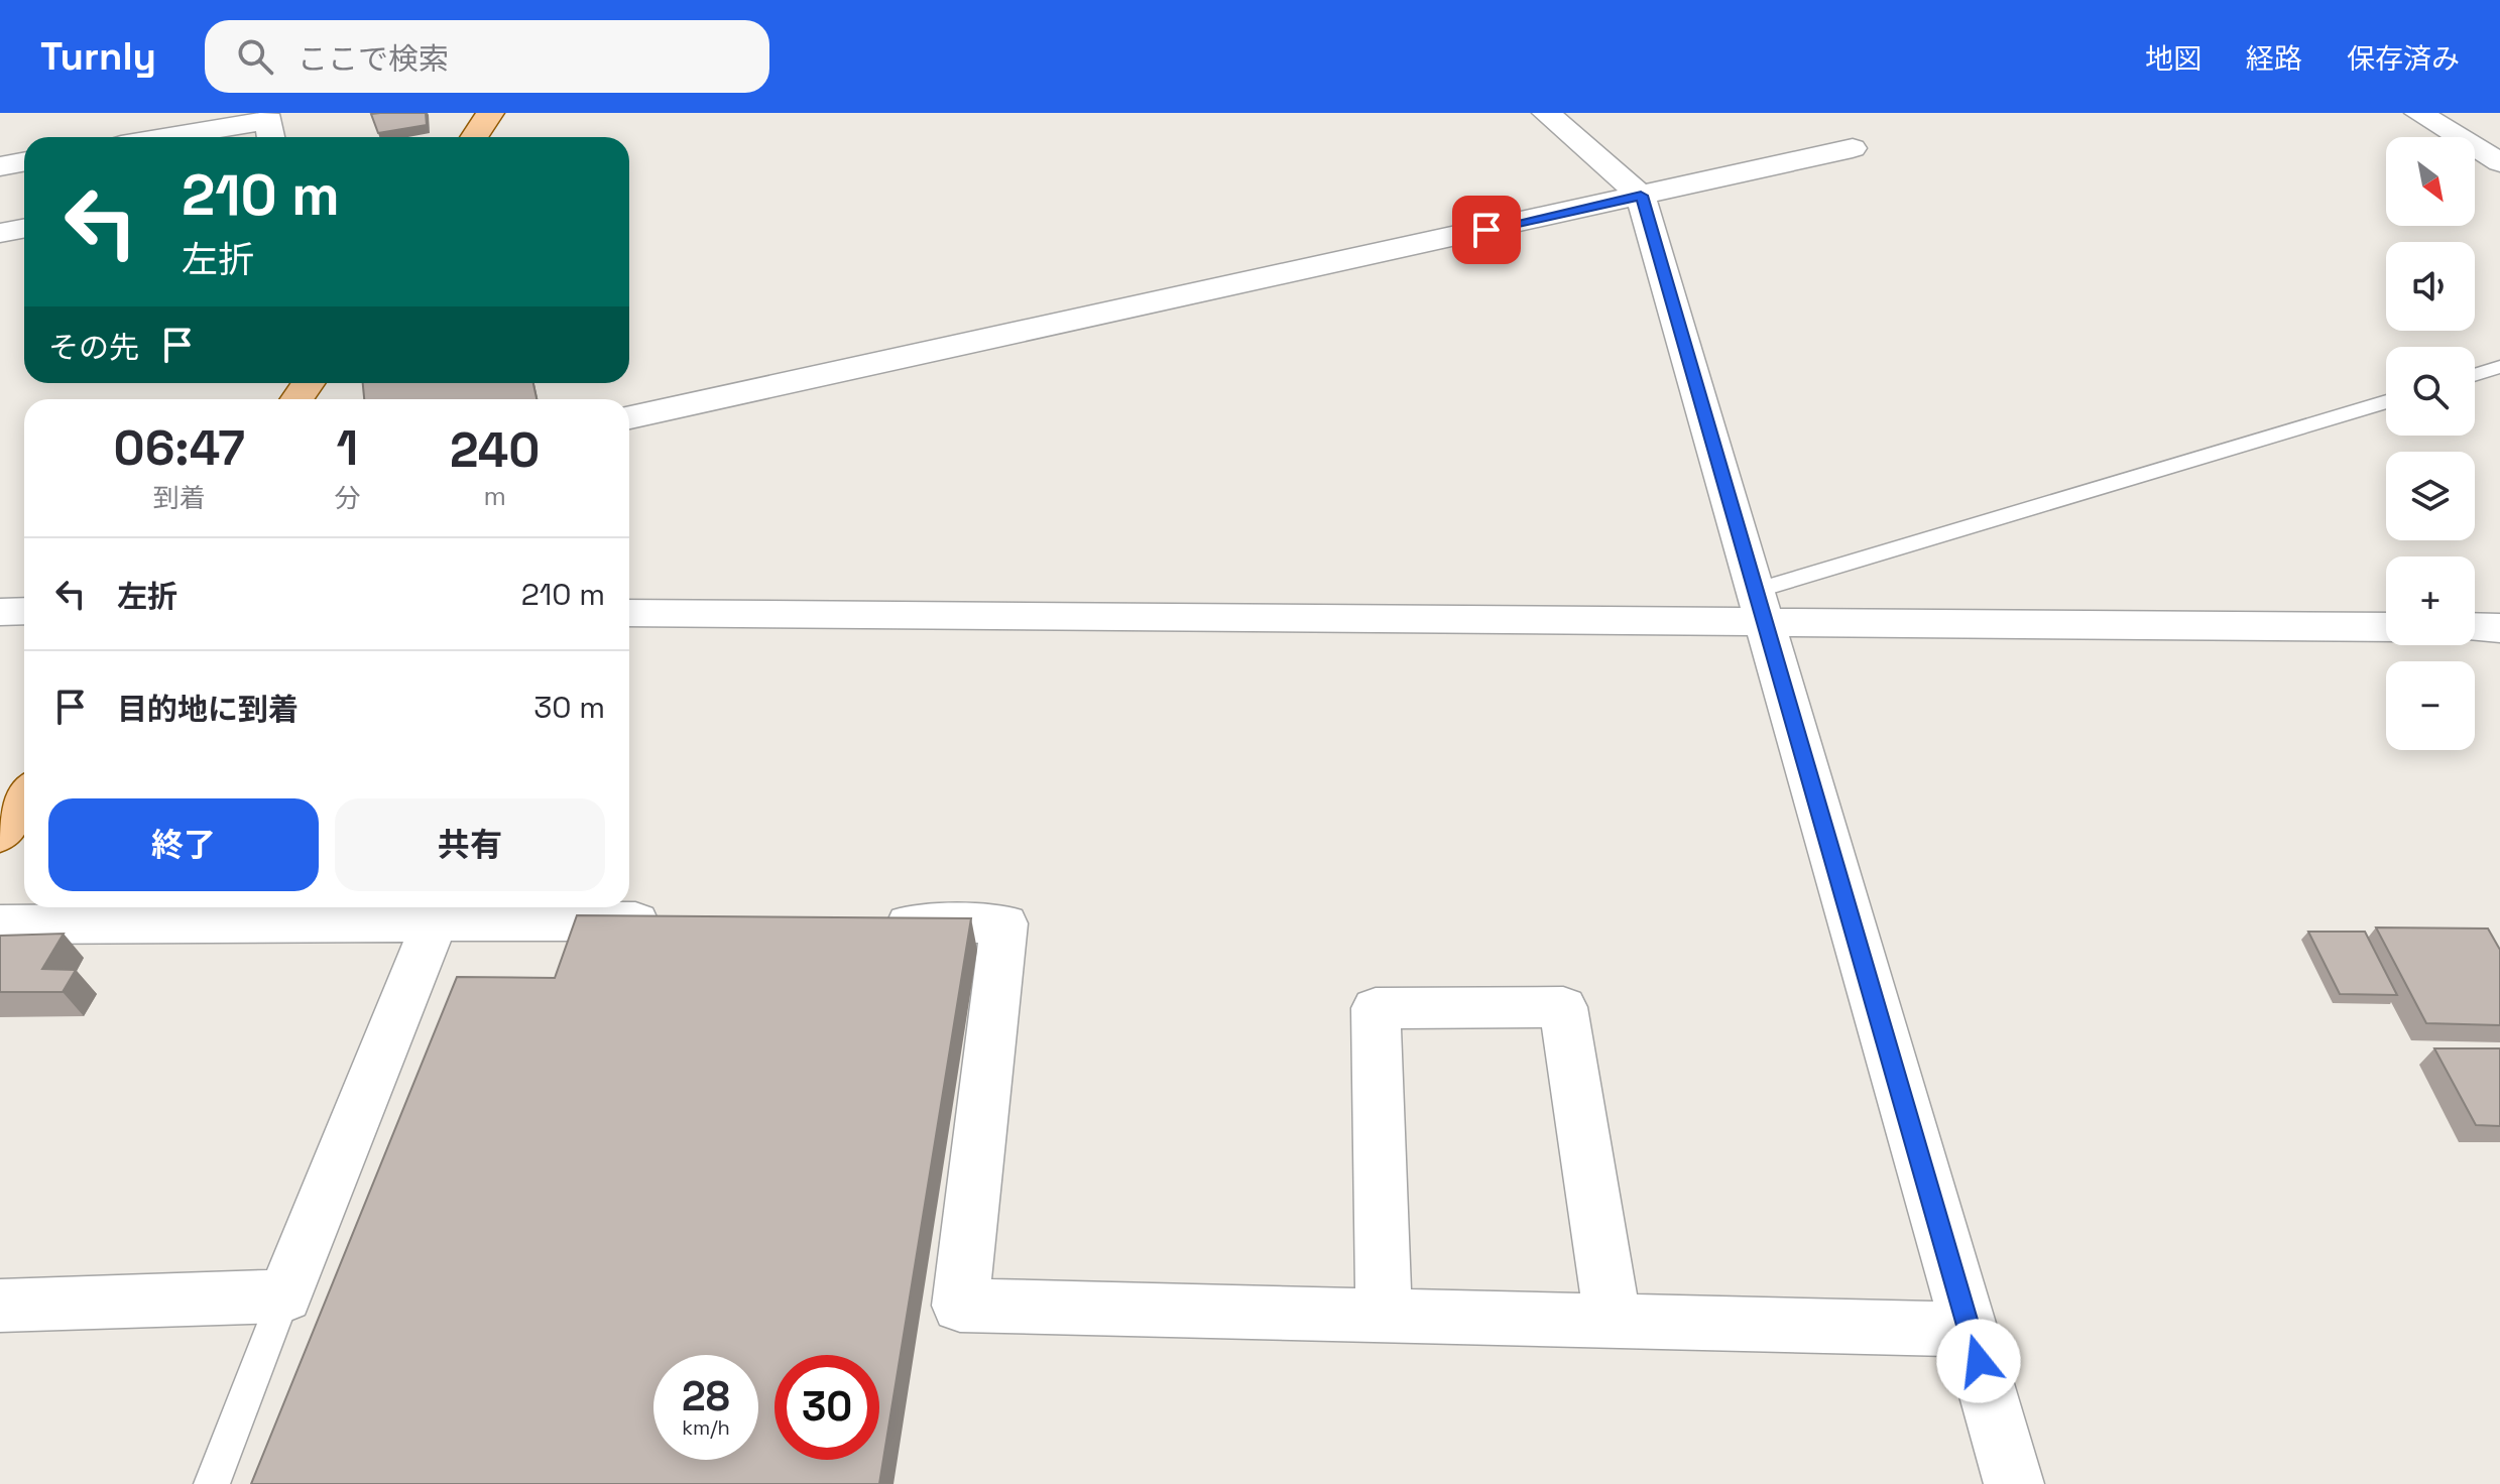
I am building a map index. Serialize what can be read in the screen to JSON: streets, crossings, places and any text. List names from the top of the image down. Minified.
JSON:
{"north":"bottom right","page":{"header":"Turnly","search":"ここで検索","nav":["地図","経路","保存済み"],"map_buttons":["+","−"],"turn":["210 m","左折"],"then":"その先","eta":["06:47","到着","1","分","240","m"],"list":[{"name":"左折","value":"210 m"},{"name":"目的地に到着","value":"30 m"}],"buttons":["終了","共有"],"speed":"28 km/h","limit":"30"}}
